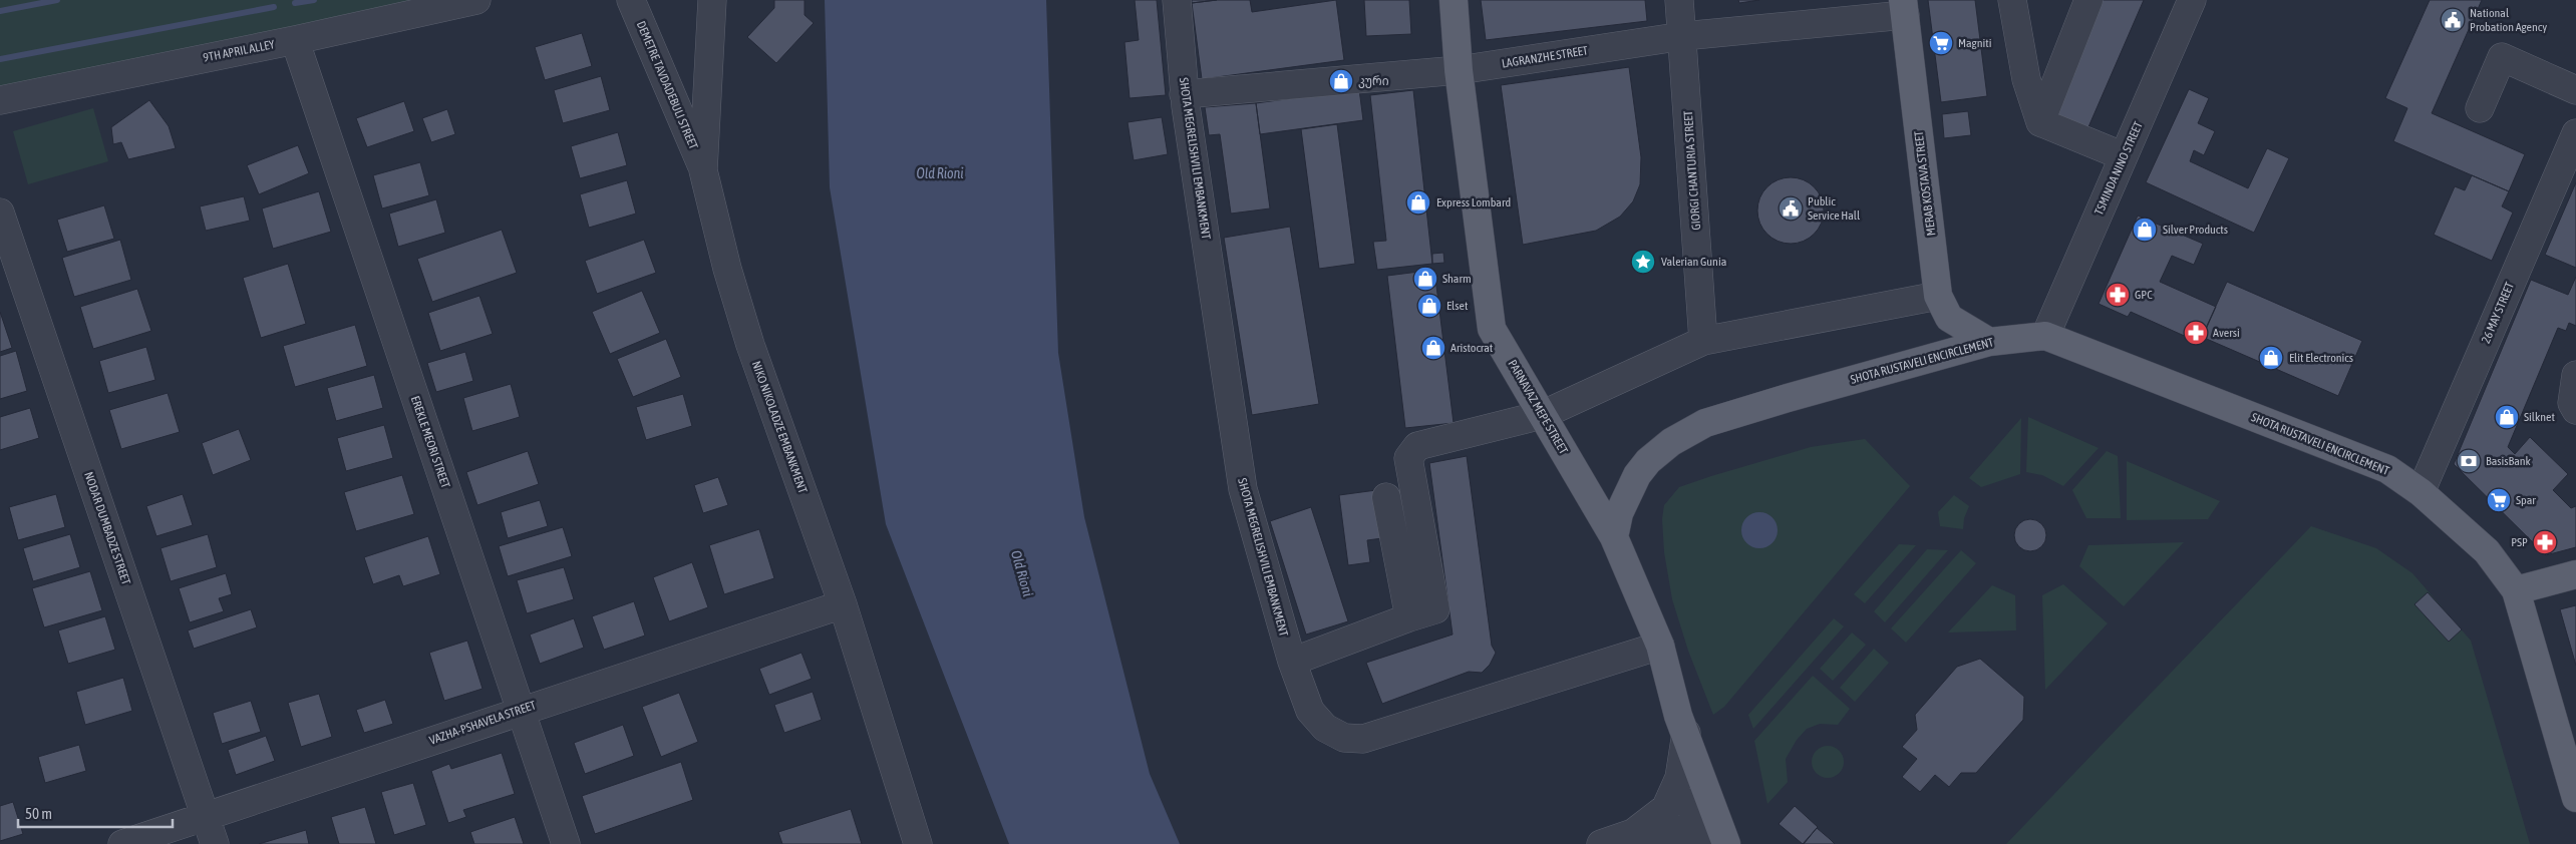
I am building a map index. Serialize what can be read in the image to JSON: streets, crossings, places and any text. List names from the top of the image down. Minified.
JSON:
{"streets":{"main road":["MERAB KOSTAVA STREET","SHOTA RUSTAVELI ENCIRCLEMENT","PARNAVAZ MEPE STREET"],"street":["9TH APRIL ALLEY","LAGRANZHE STREET","DEMETRE TAVDADEBULI STREET","SHOTA MEGRELISHVILI EMBANKMENT","TSMINDA NINO STREET","GIORGI CHANTURIA STREET","26 MAY STREET","NIKO NIKOLADZE EMBANKMENT","EREKLE MEORI STREET","NODAR DUMBADZE STREET","VAZHA-PSHAVELA STREET"]},"crossings":[["9TH APRIL ALLEY","EREKLE MEORI STREET"],["LAGRANZHE STREET","SHOTA MEGRELISHVILI EMBANKMENT"],["LAGRANZHE STREET","GIORGI CHANTURIA STREET"],["LAGRANZHE STREET","MERAB KOSTAVA STREET"],["LAGRANZHE STREET","PARNAVAZ MEPE STREET"],["DEMETRE TAVDADEBULI STREET","NIKO NIKOLADZE EMBANKMENT"],["TSMINDA NINO STREET","SHOTA RUSTAVELI ENCIRCLEMENT"],["MERAB KOSTAVA STREET","SHOTA RUSTAVELI ENCIRCLEMENT"],["26 MAY STREET","SHOTA RUSTAVELI ENCIRCLEMENT"],["SHOTA RUSTAVELI ENCIRCLEMENT","PARNAVAZ MEPE STREET"],["NIKO NIKOLADZE EMBANKMENT","VAZHA-PSHAVELA STREET"],["EREKLE MEORI STREET","VAZHA-PSHAVELA STREET"],["NODAR DUMBADZE STREET","VAZHA-PSHAVELA STREET"]],"water":["Old Rioni"],"places":{"public building":["National Probation Agency","Public Service Hall"],"supermarket":["Magniti","Spar"],"shop":["კური","Express Lombard","Silver Products","Sharm","Elset","Aristocrat","Elit Electronics","Silknet"],"place":["Valerian Gunia"],"pharmacy":["GPC","Aversi","PSP"],"bank":["BasisBank"]},"scale_bar":"50 m"}
